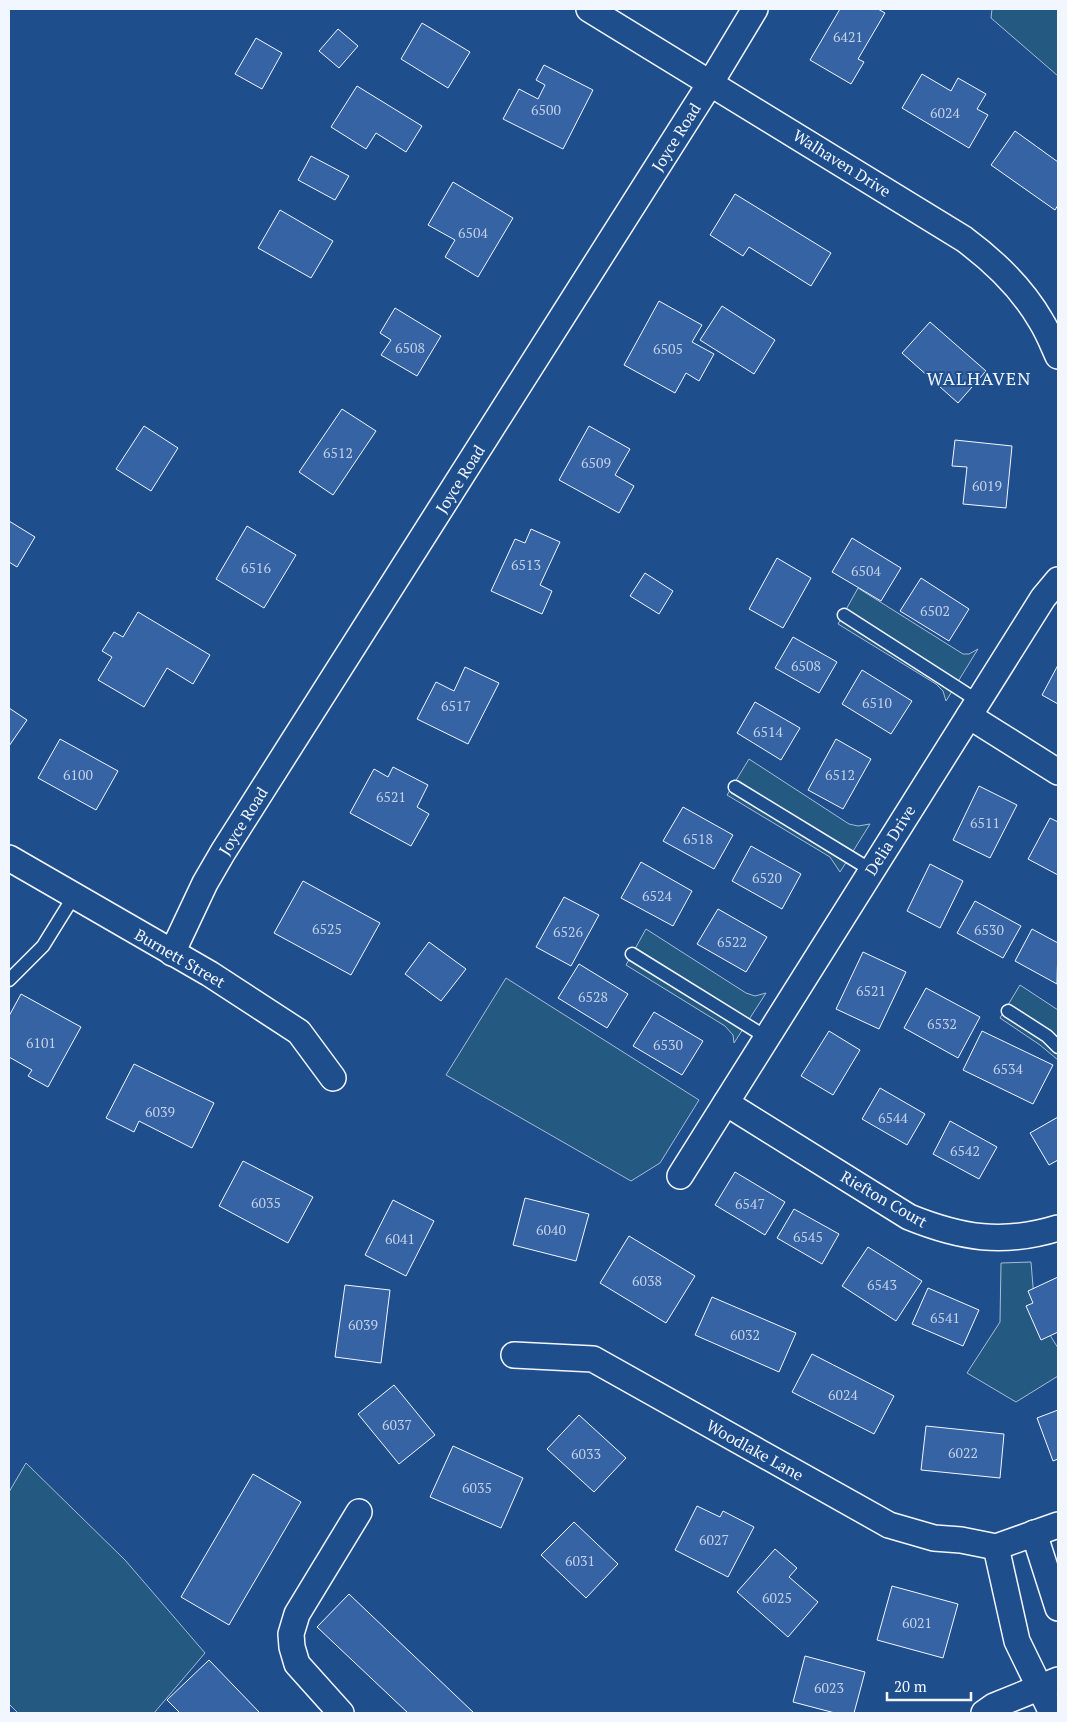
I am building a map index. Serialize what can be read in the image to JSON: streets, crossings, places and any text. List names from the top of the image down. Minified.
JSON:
{"streets":{"street":["Joyce Road","Walhaven Drive","Delia Drive","Burnett Street","Riefton Court","Woodlake Lane"]},"crossings":[["Joyce Road","Walhaven Drive"],["Joyce Road","Burnett Street"],["Delia Drive","Riefton Court"]],"districts":["WALHAVEN"],"house_numbers":["6421","6500","6024","6504","6508","6505","6512","6509","6019","6513","6516","6504","6502","6508","6510","6517","6514","6100","6512","6521","6511","6518","6520","6524","6525","6530","6526","6522","6521","6528","6532","6101","6530","6534","6039","6544","6542","6035","6547","6040","6545","6041","6038","6543","6541","6039","6032","6024","6037","6022","6033","6035","6027","6031","6025","6021","6023"],"scale_bar":"20 m"}
